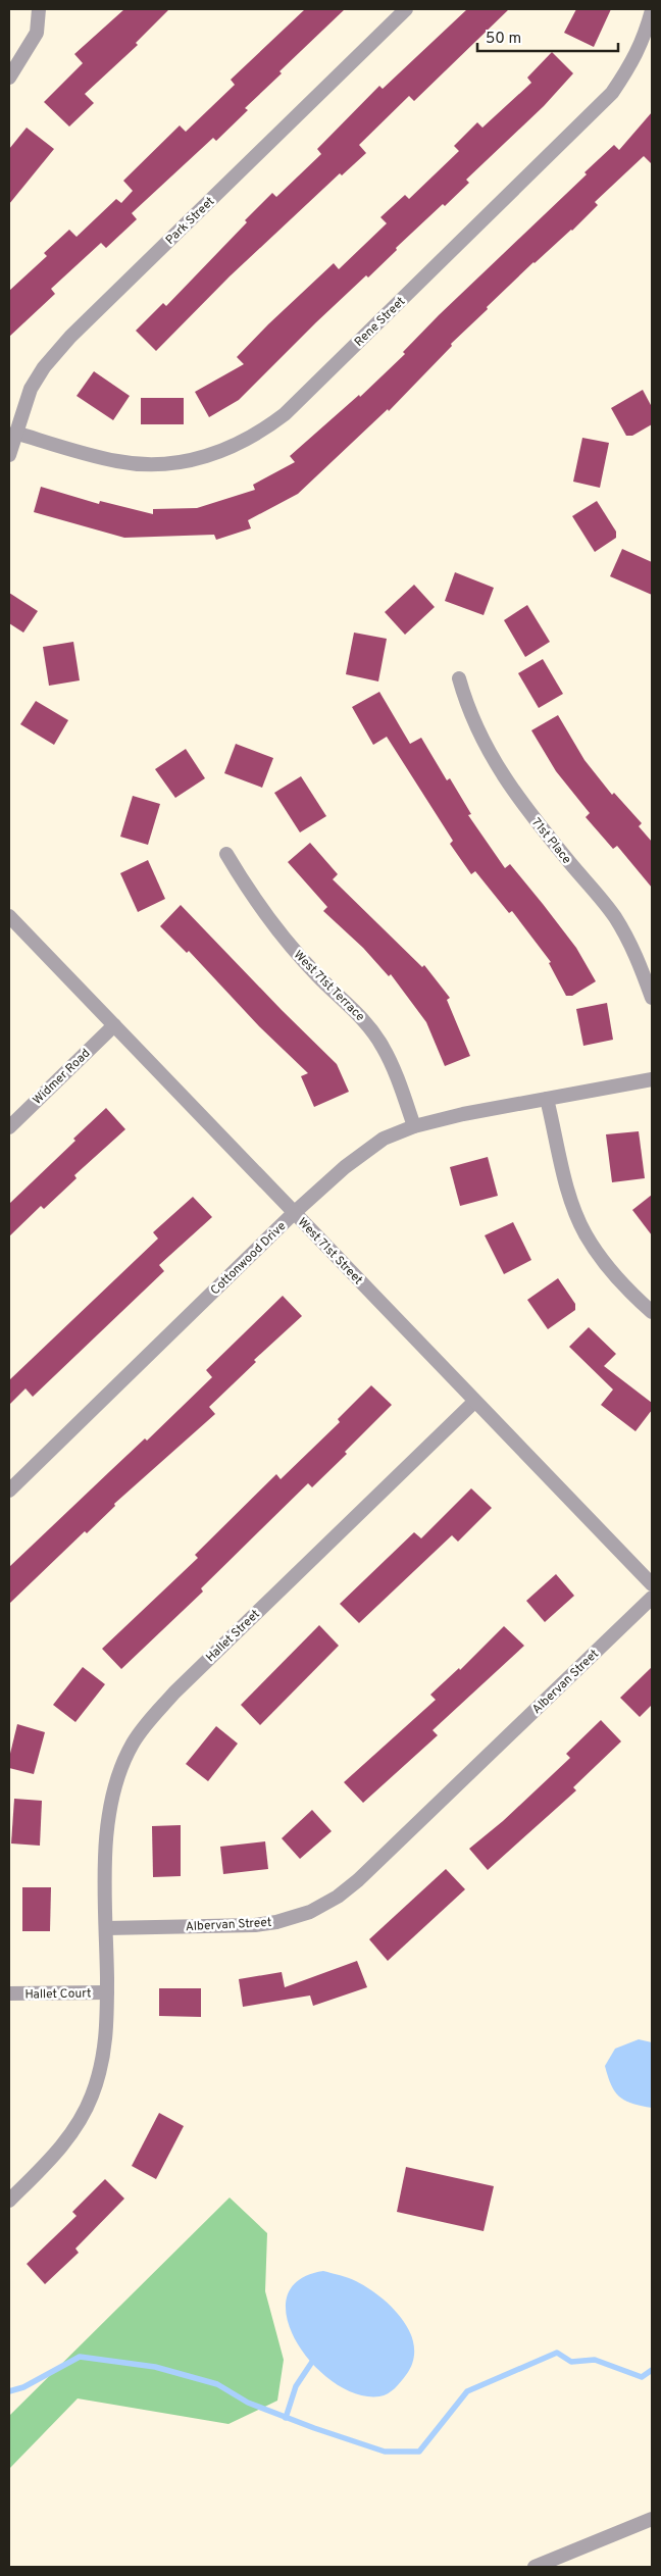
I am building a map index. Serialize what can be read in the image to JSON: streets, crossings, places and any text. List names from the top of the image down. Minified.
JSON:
{"streets":{"street":["Park Street","Rene Street","71st Place","West 71st Terrace","Widmer Road","West 71st Street","Cottonwood Drive","Hallet Street","Albervan Street","Hallet Court"]},"crossings":[["Park Street","Rene Street"],["West 71st Terrace","Cottonwood Drive"],["Widmer Road","West 71st Street"],["West 71st Street","Cottonwood Drive"],["West 71st Street","Hallet Street"],["Hallet Street","Albervan Street"]],"scale_bar":"50 m"}
